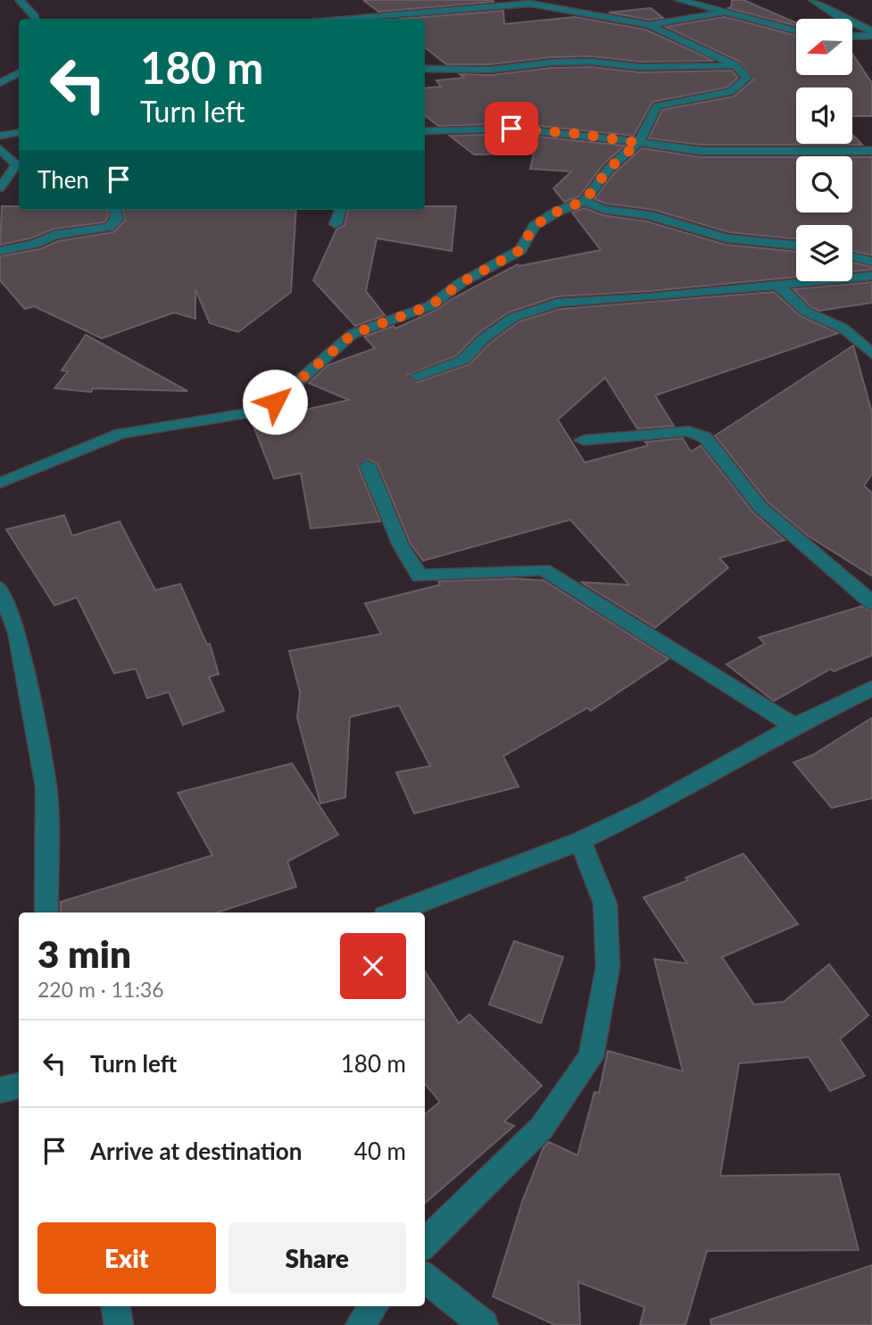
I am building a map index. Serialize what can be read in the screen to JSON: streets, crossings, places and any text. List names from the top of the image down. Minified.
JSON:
{"north":"left","page":{"turn":["180 m","Turn left"],"then":"Then","heading":["3 min","220 m · 11:36"],"list":[{"name":"Turn left","value":"180 m"},{"name":"Arrive at destination","value":"40 m"}],"buttons":["Exit","Share"]}}
